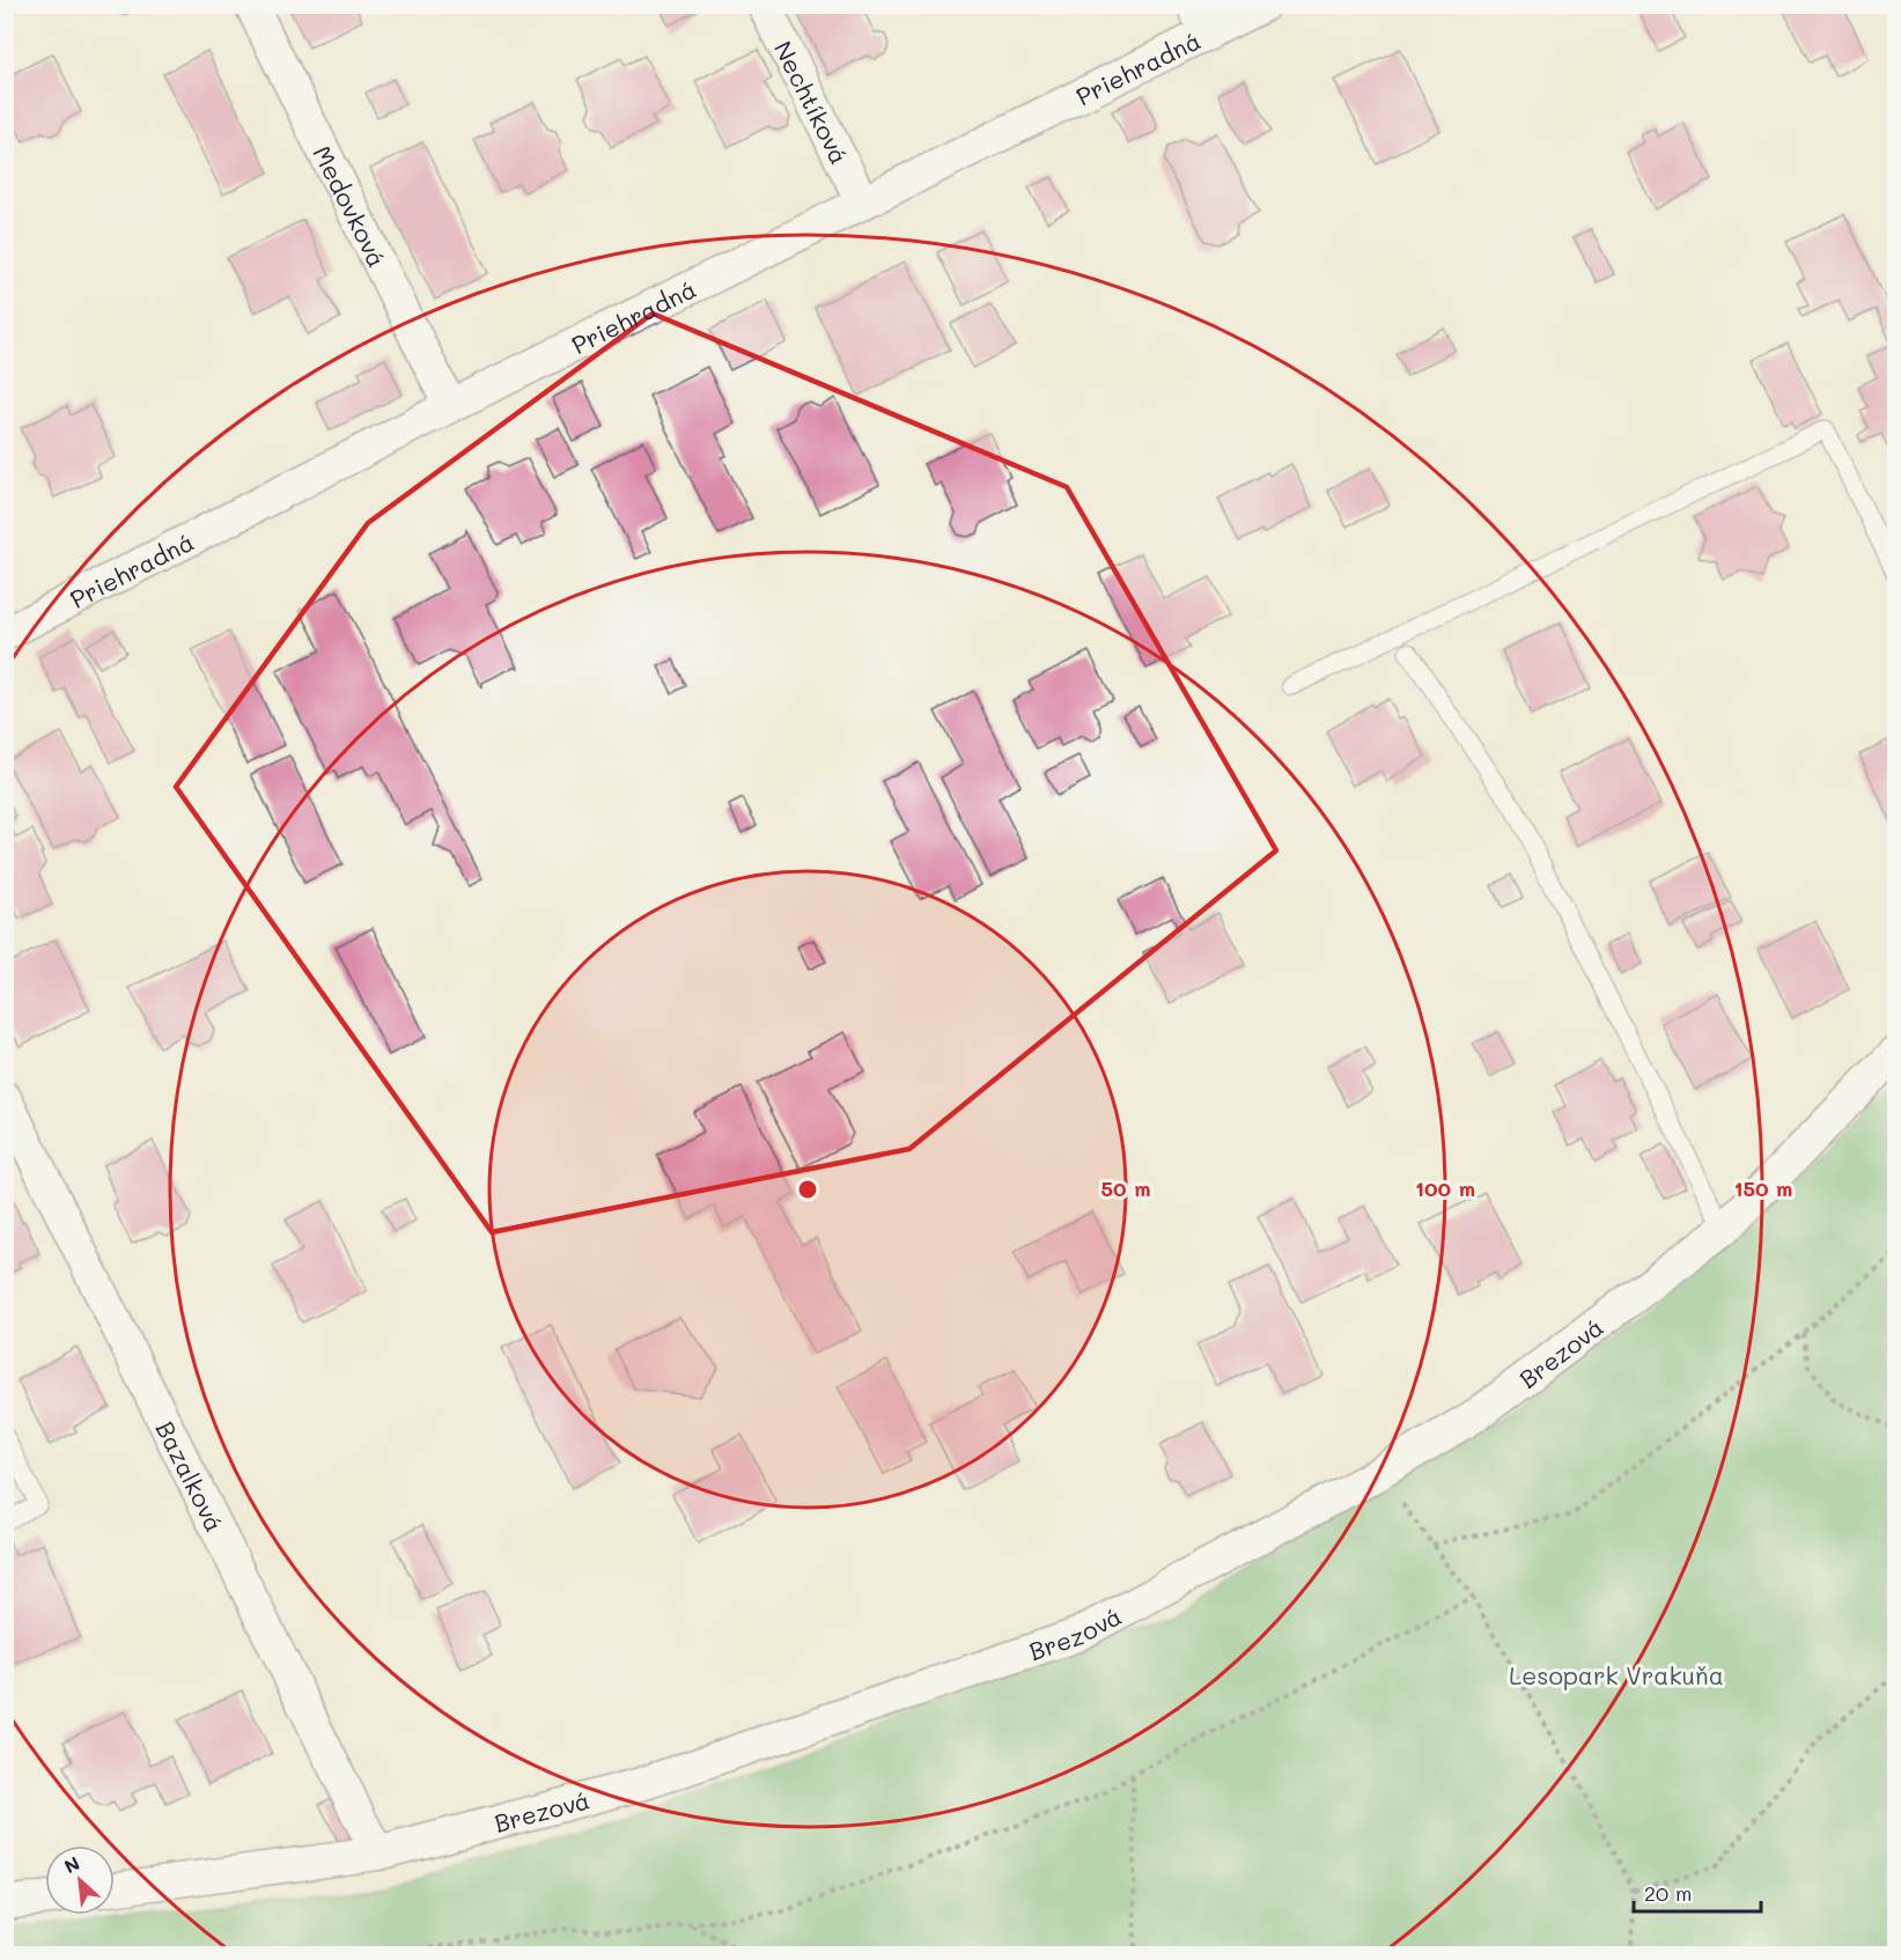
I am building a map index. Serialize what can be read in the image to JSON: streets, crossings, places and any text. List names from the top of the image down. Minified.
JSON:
{"streets":{"street":["Priehradná","Nechtíková","Medovková","Brezová","Bazalková"]},"crossings":[["Priehradná","Nechtíková"],["Priehradná","Medovková"],["Brezová","Bazalková"]],"parks":["Lesopark Vrakuňa"],"scale_bar":"20 m","north":"top left","rings":["50 m","100 m","150 m"]}
